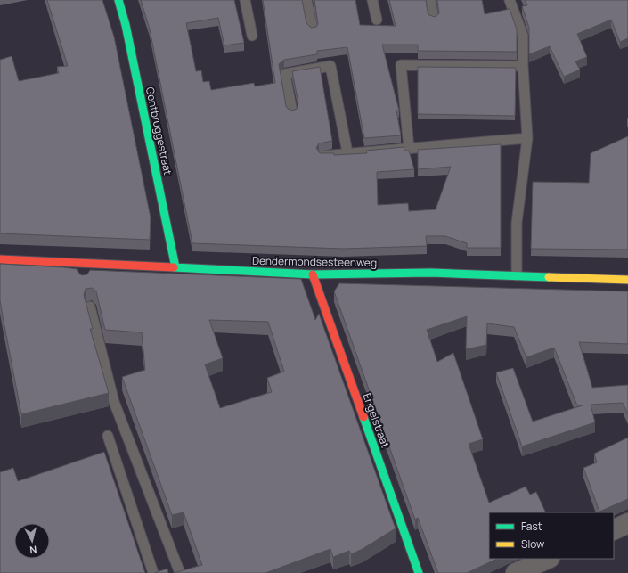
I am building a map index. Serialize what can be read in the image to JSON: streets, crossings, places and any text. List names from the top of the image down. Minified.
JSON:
{"streets":{"main road":["Gentbruggestraat","Dendermondsesteenweg","Engelstraat"]},"crossings":[["Gentbruggestraat","Dendermondsesteenweg"],["Dendermondsesteenweg","Engelstraat"]],"legend":["Fast","Slow"],"north":"bottom"}
